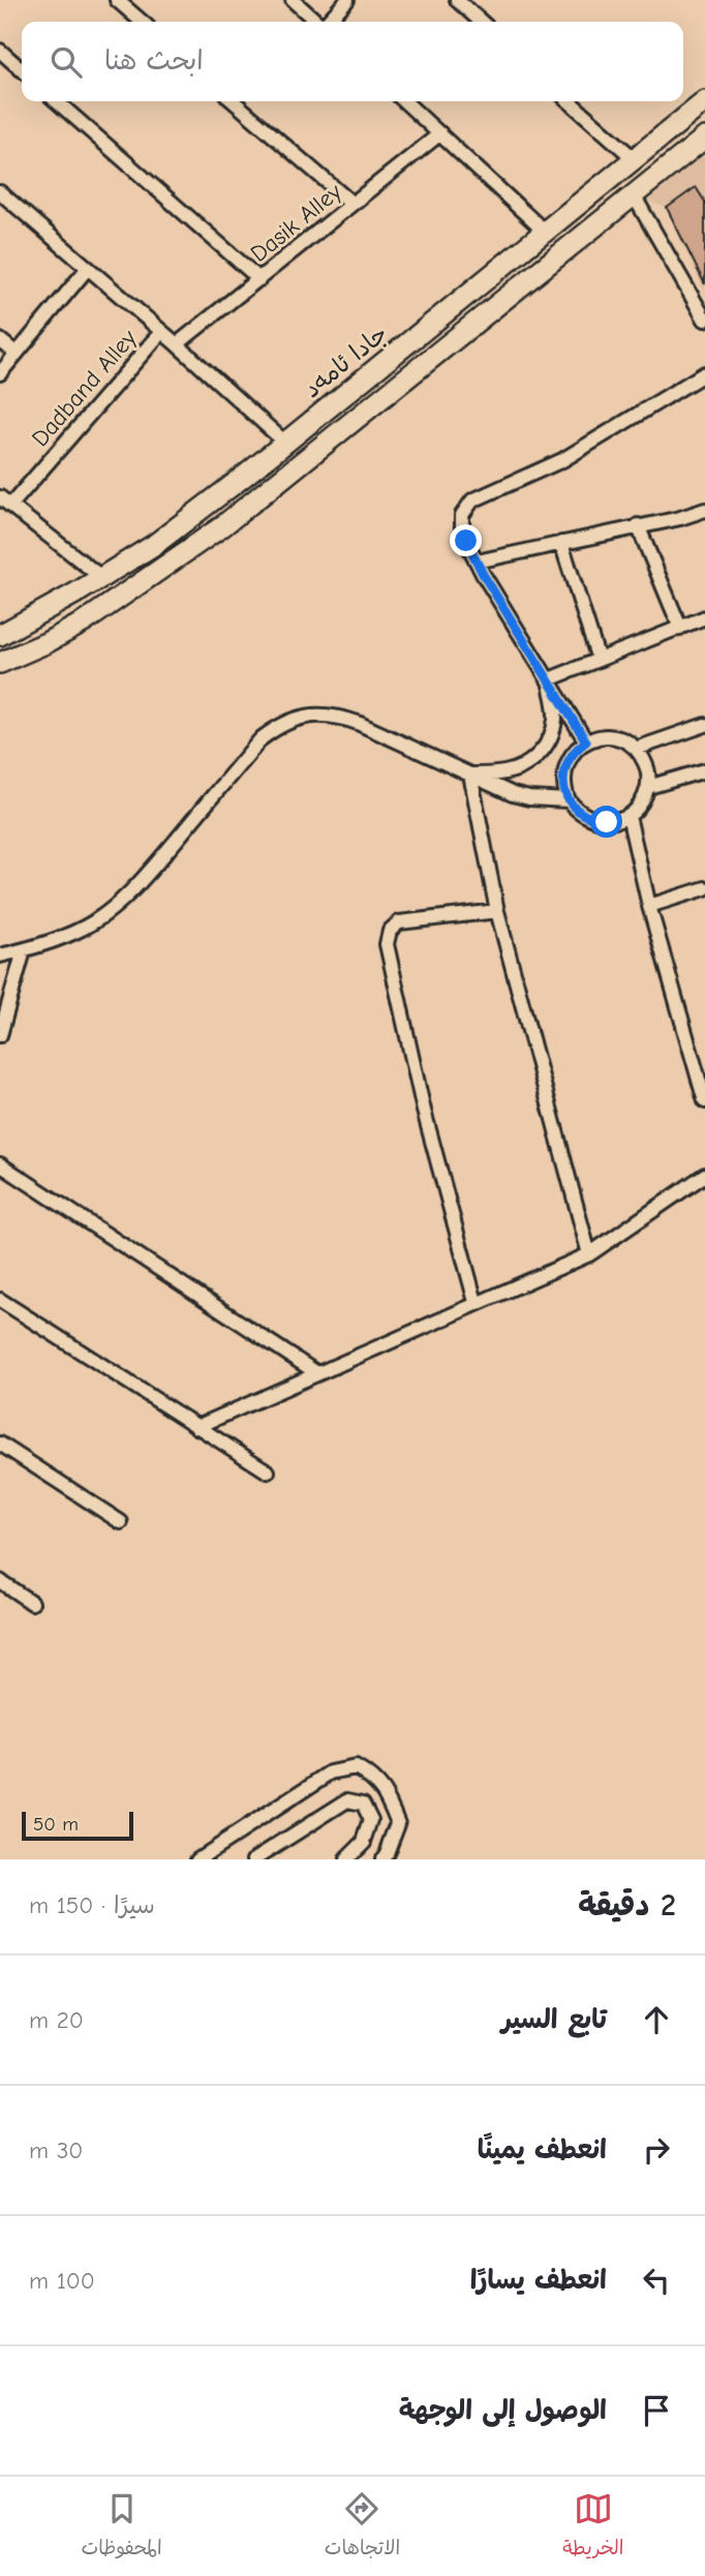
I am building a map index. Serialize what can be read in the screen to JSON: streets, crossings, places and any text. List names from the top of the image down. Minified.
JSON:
{"streets":{"main road":["جادا ئامەد"],"street":["Dasik Alley","Dadband Alley"]},"scale_bar":"50 m","page":{"search":"ابحث هنا","scale":"50 m","heading":["2 دقيقة","سيرًا · 150 m"],"list":[["تابع السير","20 m"],["انعطف يمينًا","30 m"],["انعطف يسارًا","100 m"],"الوصول إلى الوجهة"],"nav":["الخريطة","الاتجاهات","المحفوظات"]}}
